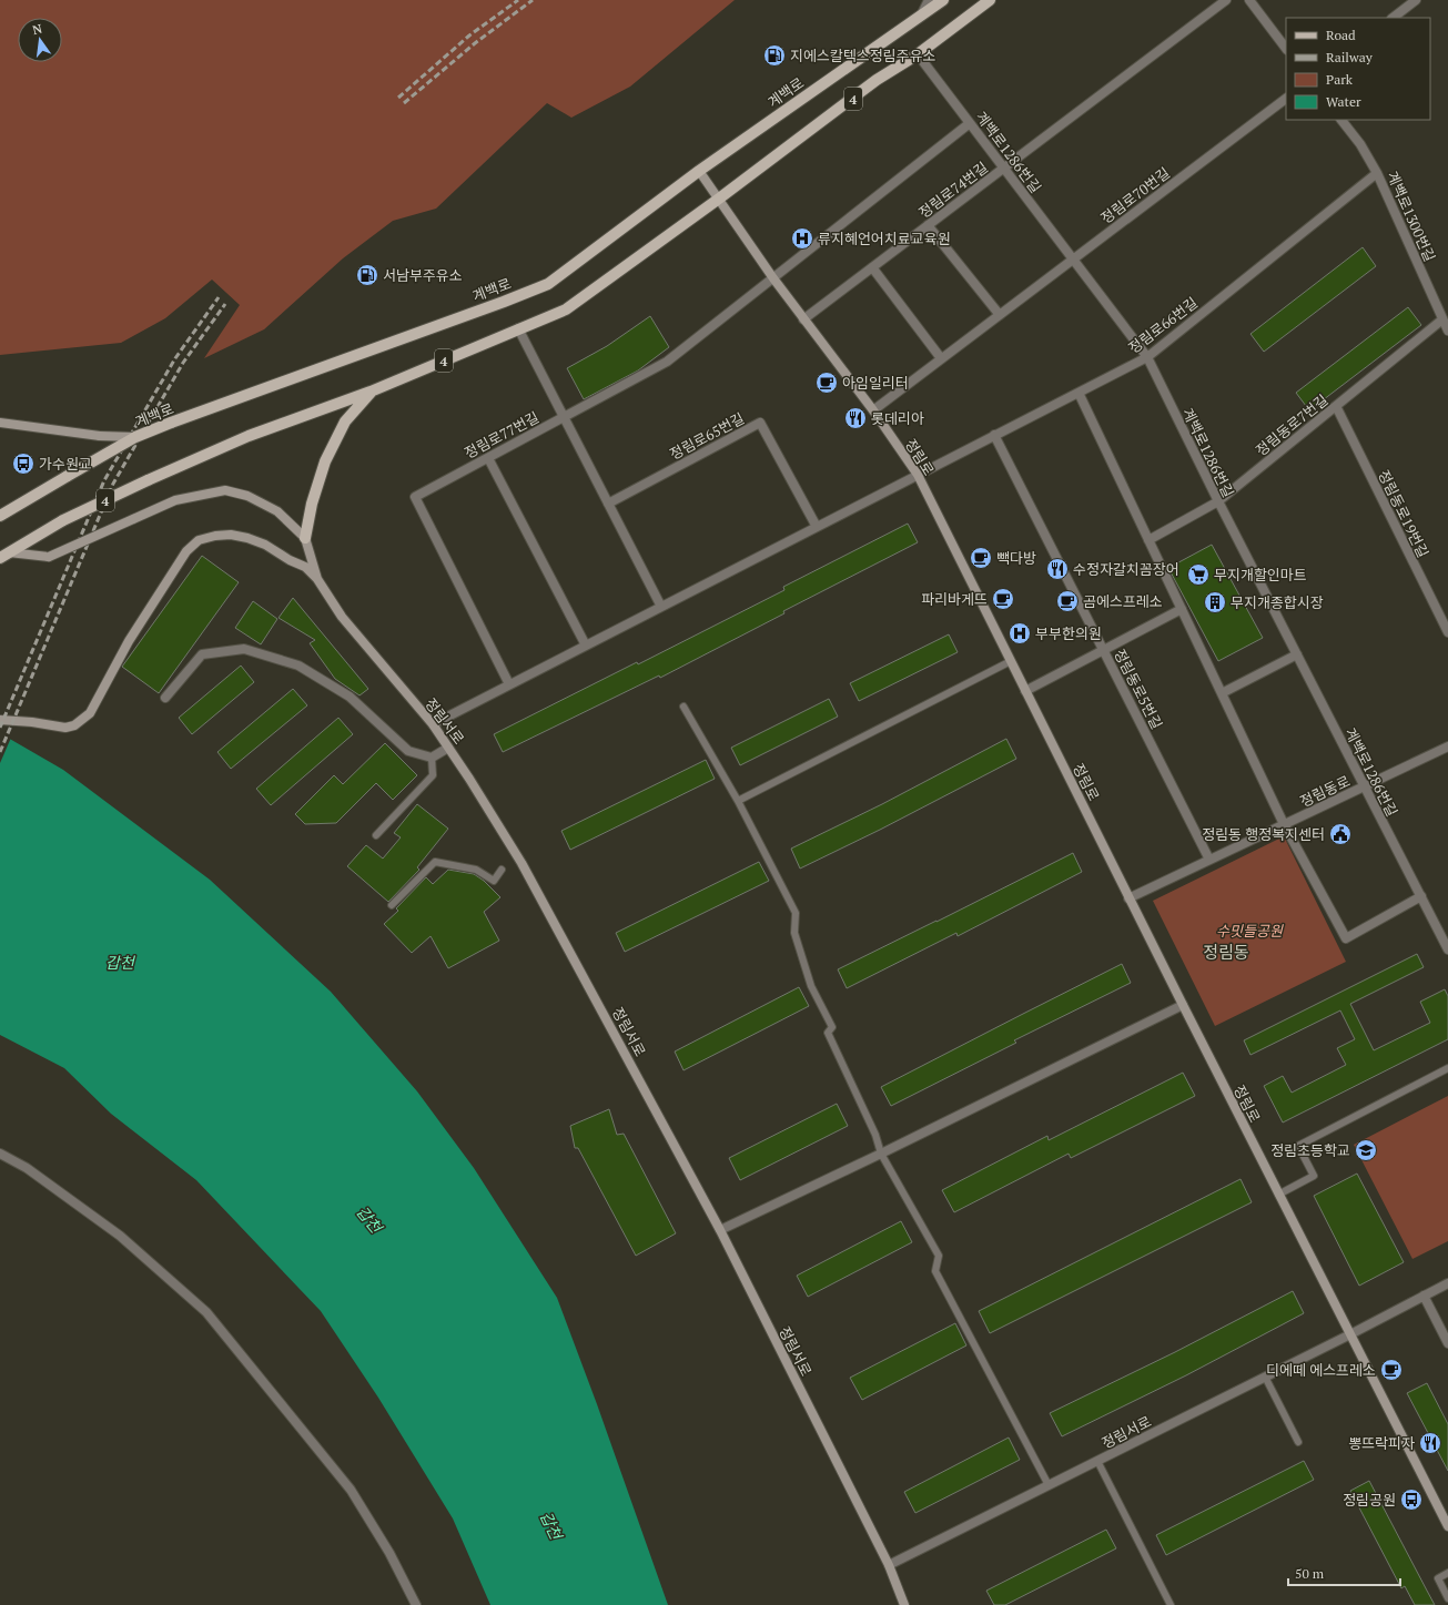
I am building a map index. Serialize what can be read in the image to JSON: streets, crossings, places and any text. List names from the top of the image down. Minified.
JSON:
{"streets":{"main road":["계백로","4","정림로","정림서로"],"street":["계백로1286번길","정림로74번길","정림로70번길","계백로1300번길","정림로66번길","정림동로7번길","정림로77번길","정림로65번길","정림동로19번길","정림동로5번길","정림동로"]},"crossings":[["계백로","정림로"],["4","계백로1286번길"],["4","정림로"],["계백로1286번길","정림로74번길"],["계백로1286번길","정림로70번길"],["계백로1286번길","정림로66번길"],["계백로1286번길","정림동로7번길"],["계백로1286번길","정림동로"],["정림로74번길","정림로"],["정림로70번길","정림로"],["계백로1300번길","정림로66번길"],["계백로1300번길","정림동로7번길"],["정림로66번길","정림로"],["정림로66번길","정림동로5번길"],["정림동로7번길","정림동로19번길"],["정림로77번길","정림로"],["정림로","정림서로"],["정림로","정림동로"],["정림동로5번길","정림동로"]],"districts":["정림동"],"water":["갑천"],"parks":["수밋들공원"],"places":{"fuel station":["지에스칼텍스정림주유소","서남부주유소"],"hospital":["류지혜언어치료교육원","부부한의원"],"cafe":["아임일리터","빽다방","파리바게뜨","곰에스프레소","디에떼 에스프레소"],"restaurant":["롯데리아","수정자갈치꼼장어","뽕뜨락피자"],"bus stop":["가수원교","정림공원"],"supermarket":["무지개할인마트"],"building":["무지개종합시장"],"public building":["정림동 행정복지센터"],"school or university":["정림초등학교"]},"legend":["Road","Railway","Park","Water"],"scale_bar":"50 m","north":"top"}
